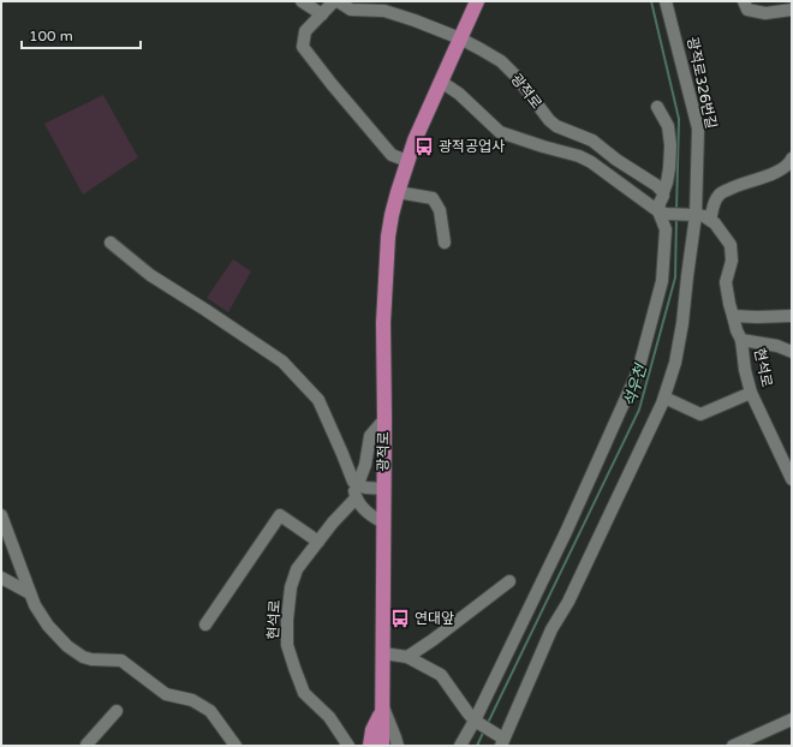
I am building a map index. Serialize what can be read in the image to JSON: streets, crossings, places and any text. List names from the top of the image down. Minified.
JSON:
{"streets":{"main road":["광적로"],"street":["광적로326번길","현석로"]},"water":["석우천"],"places":{"bus stop":["광적공업사","연대앞"]},"scale_bar":"100 m"}
